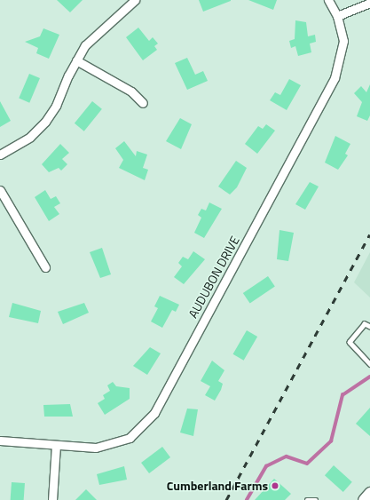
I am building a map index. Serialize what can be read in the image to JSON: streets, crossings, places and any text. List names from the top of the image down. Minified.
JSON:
{"streets":{"street":["AUDUBON DRIVE"]},"places":["Cumberland Farms"]}
